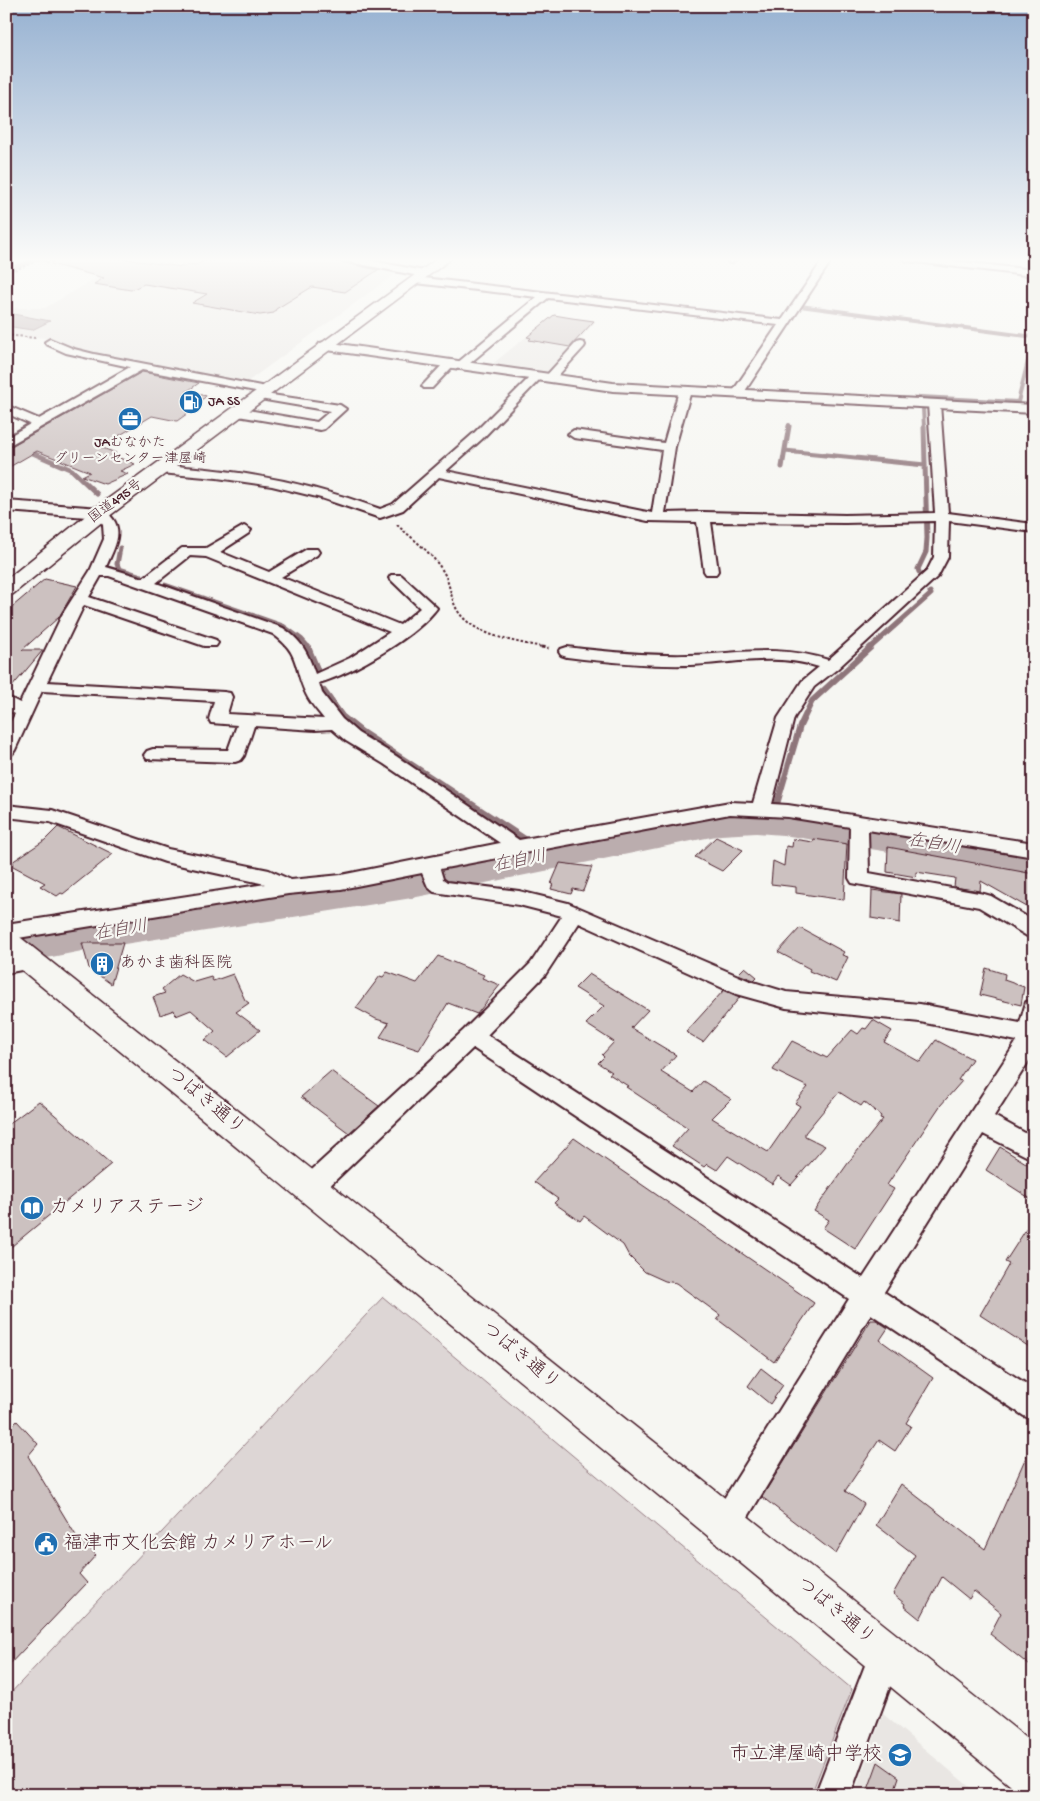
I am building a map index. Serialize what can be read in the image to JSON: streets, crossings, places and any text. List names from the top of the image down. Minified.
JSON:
{"streets":{"main road":["国道495号","つばき通り"]},"water":["在自川"],"places":{"fuel station":["JA SS"],"office":["JAむなかた グリーンセンター津屋崎"],"building":["あかま歯科医院"],"library":["カメリアステージ"],"public building":["福津市文化会館 カメリアホール"],"school or university":["市立津屋崎中学校"]}}
